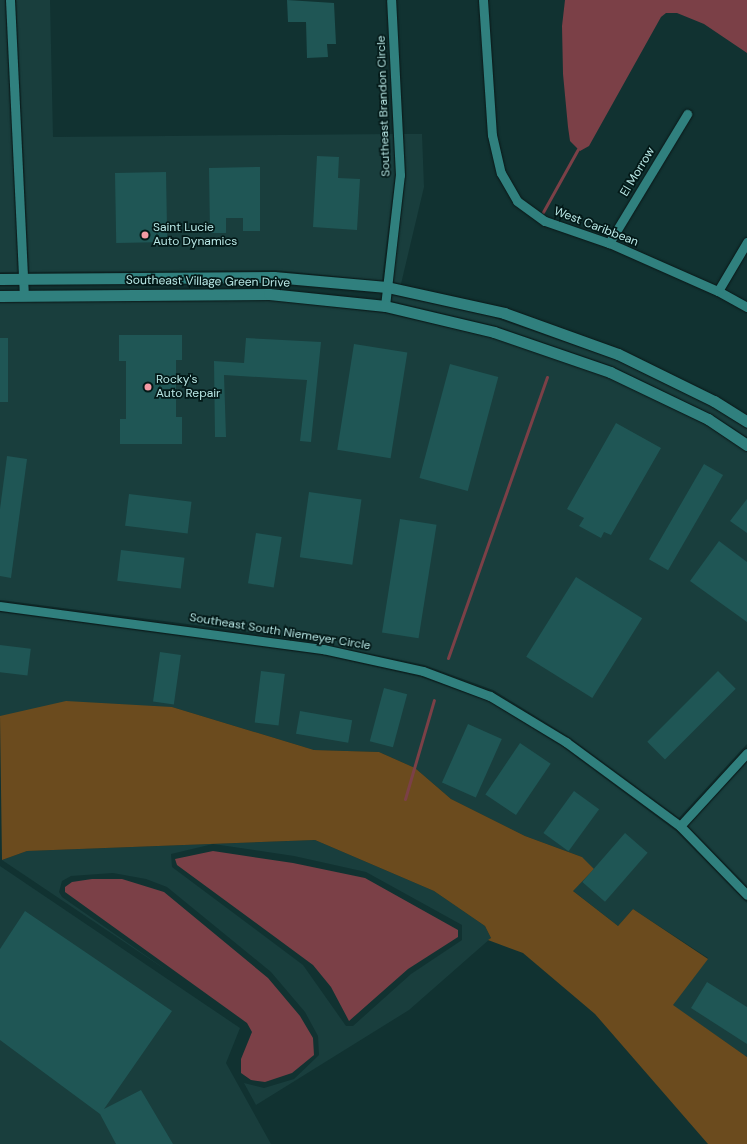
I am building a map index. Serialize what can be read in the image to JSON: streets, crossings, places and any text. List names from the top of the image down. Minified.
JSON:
{"streets":{"street":["Southeast Brandon Circle","El Morrow","West Caribbean","Southeast Village Green Drive","Southeast South Niemeyer Circle"]},"crossings":[["Southeast Brandon Circle","Southeast Village Green Drive"],["El Morrow","West Caribbean"]],"places":["Saint Lucie Auto Dynamics","Rocky's Auto Repair"]}
